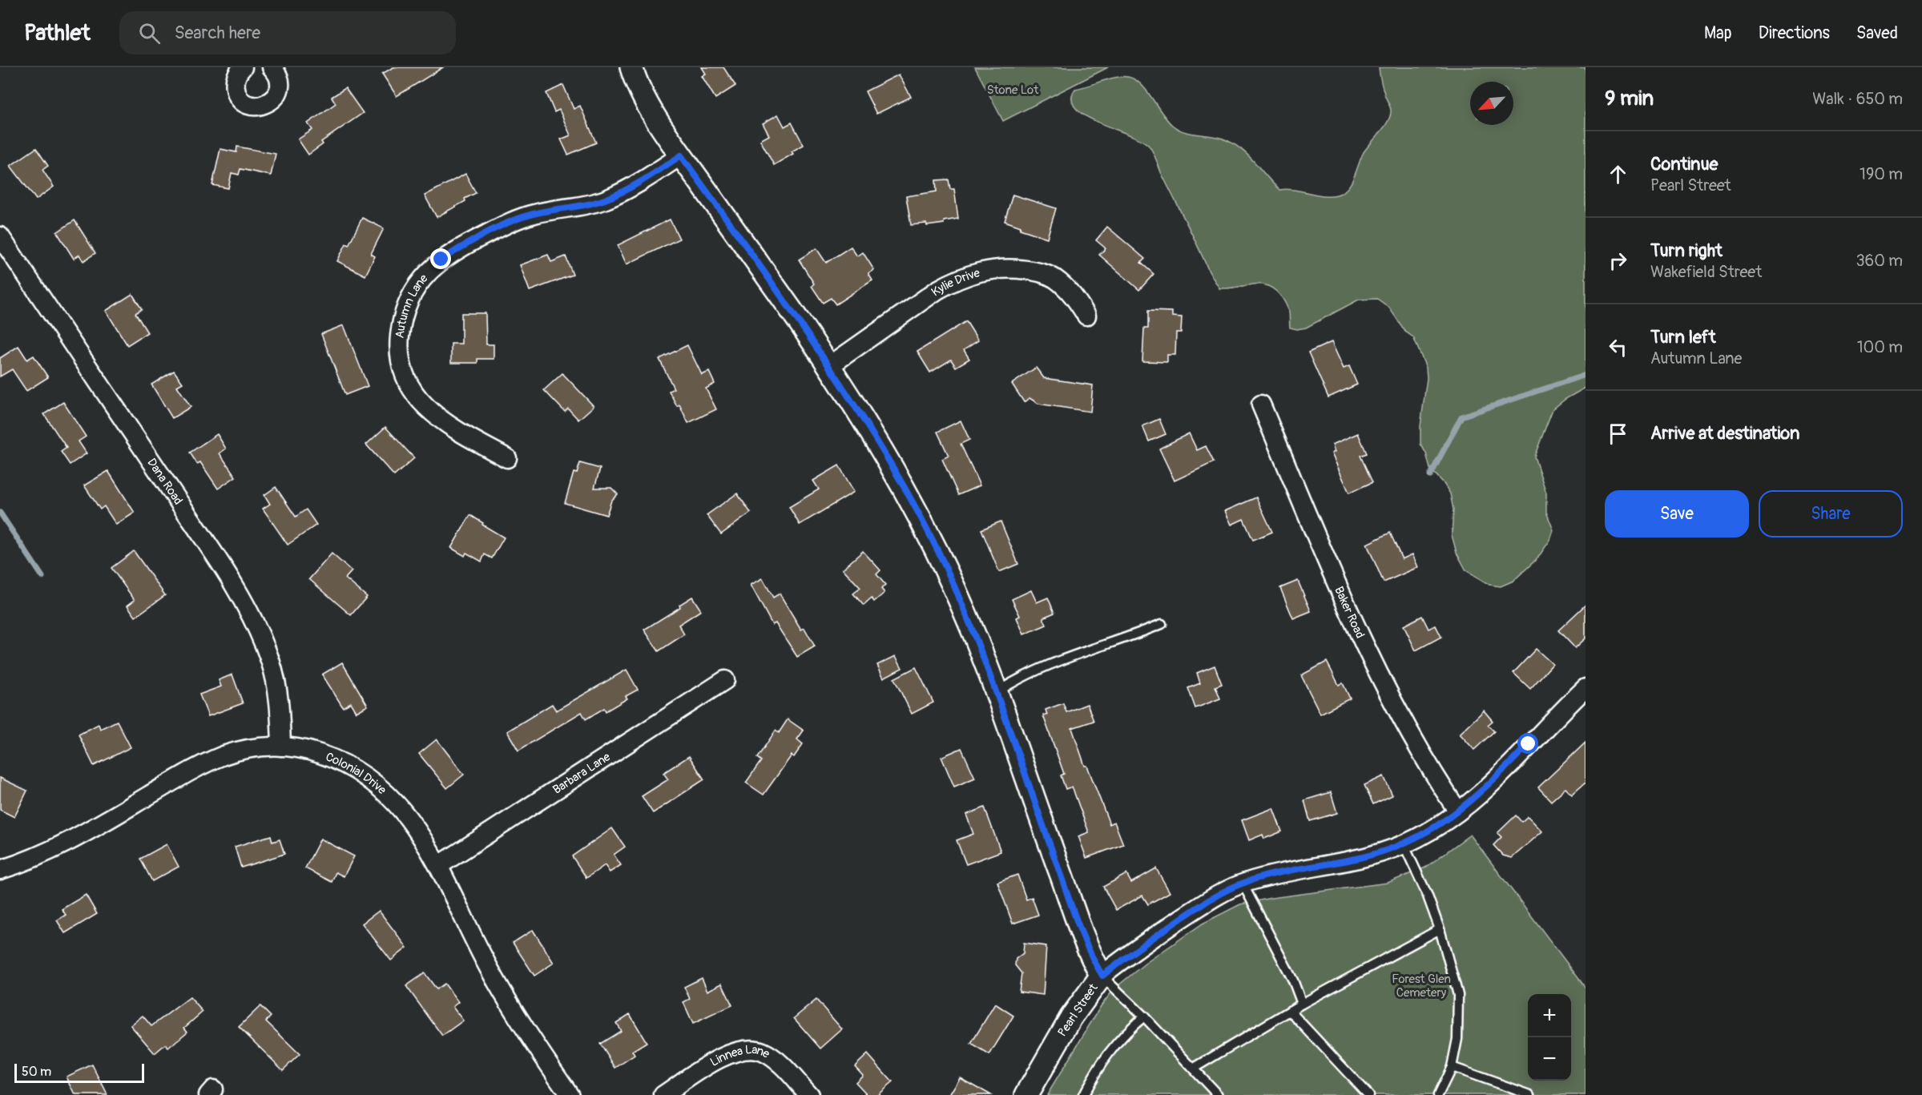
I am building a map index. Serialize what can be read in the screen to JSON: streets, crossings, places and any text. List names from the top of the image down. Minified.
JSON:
{"streets":{"street":["Kylie Drive","Autumn Lane","Dana Road","Baker Road","Barbara Lane","Colonial Drive","Pearl Street","Linnea Lane"]},"crossings":[["Dana Road","Colonial Drive"],["Baker Road","Pearl Street"],["Barbara Lane","Colonial Drive"]],"parks":["Stone Lot","Forest Glen Cemetery"],"scale_bar":"50 m","north":"bottom left","page":{"header":"Pathlet","search":"Search here","nav":["Map","Directions","Saved"],"heading":["9 min","Walk · 650 m"],"list":[["Continue","Pearl Street","190 m"],["Turn right","Wakefield Street","360 m"],["Turn left","Autumn Lane","100 m"],"Arrive at destination"],"buttons":["Save","Share"],"map_buttons":["+","−"],"scale":"50 m"}}
